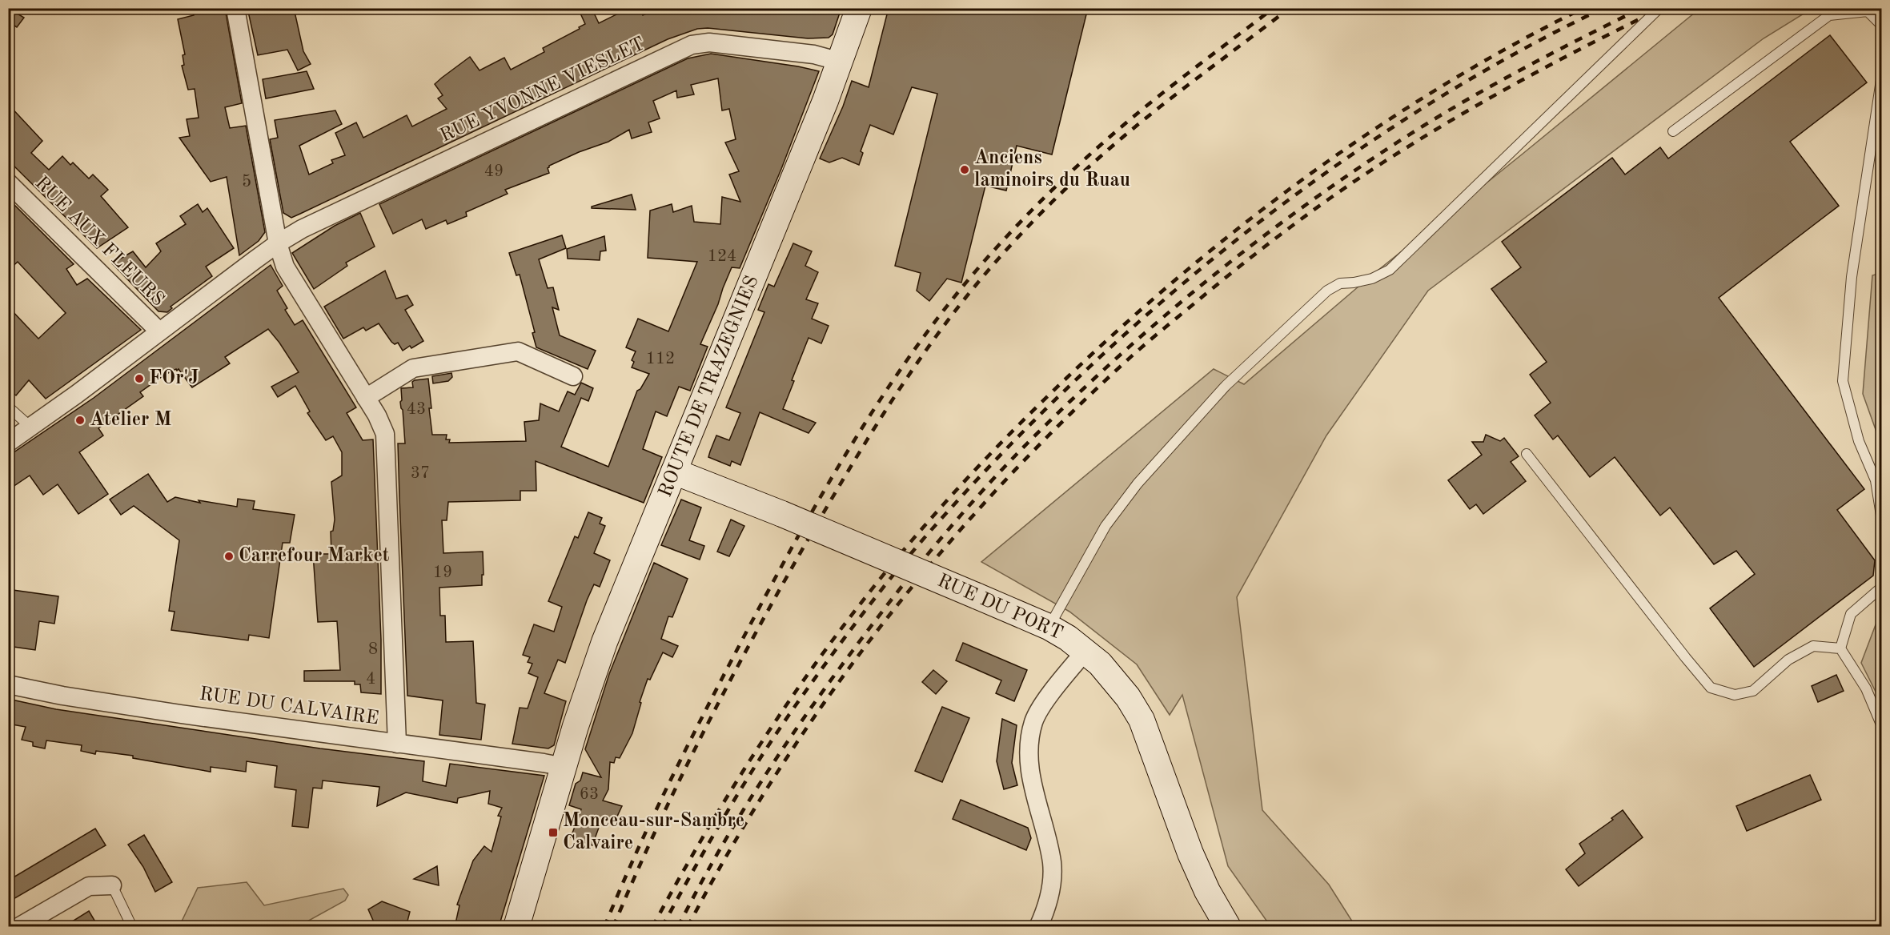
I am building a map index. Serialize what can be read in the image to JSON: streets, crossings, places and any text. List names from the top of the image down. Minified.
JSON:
{"streets":{"main road":["ROUTE DE TRAZEGNIES","RUE DU PORT"],"street":["RUE YVONNE VIESLET","RUE AUX FLEURS","RUE DU CALVAIRE"]},"crossings":[["RUE YVONNE VIESLET","RUE AUX FLEURS"],["RUE YVONNE VIESLET","ROUTE DE TRAZEGNIES"],["ROUTE DE TRAZEGNIES","RUE DU PORT"],["ROUTE DE TRAZEGNIES","RUE DU CALVAIRE"]],"places":{"other":["Anciens laminoirs du Ruau","FOr'J","Atelier M","Carrefour Market"],"transit":["Monceau-sur-Sambre Calvaire"]},"house_numbers":["49","5","124","112","43","37","19","8","4","63"]}
